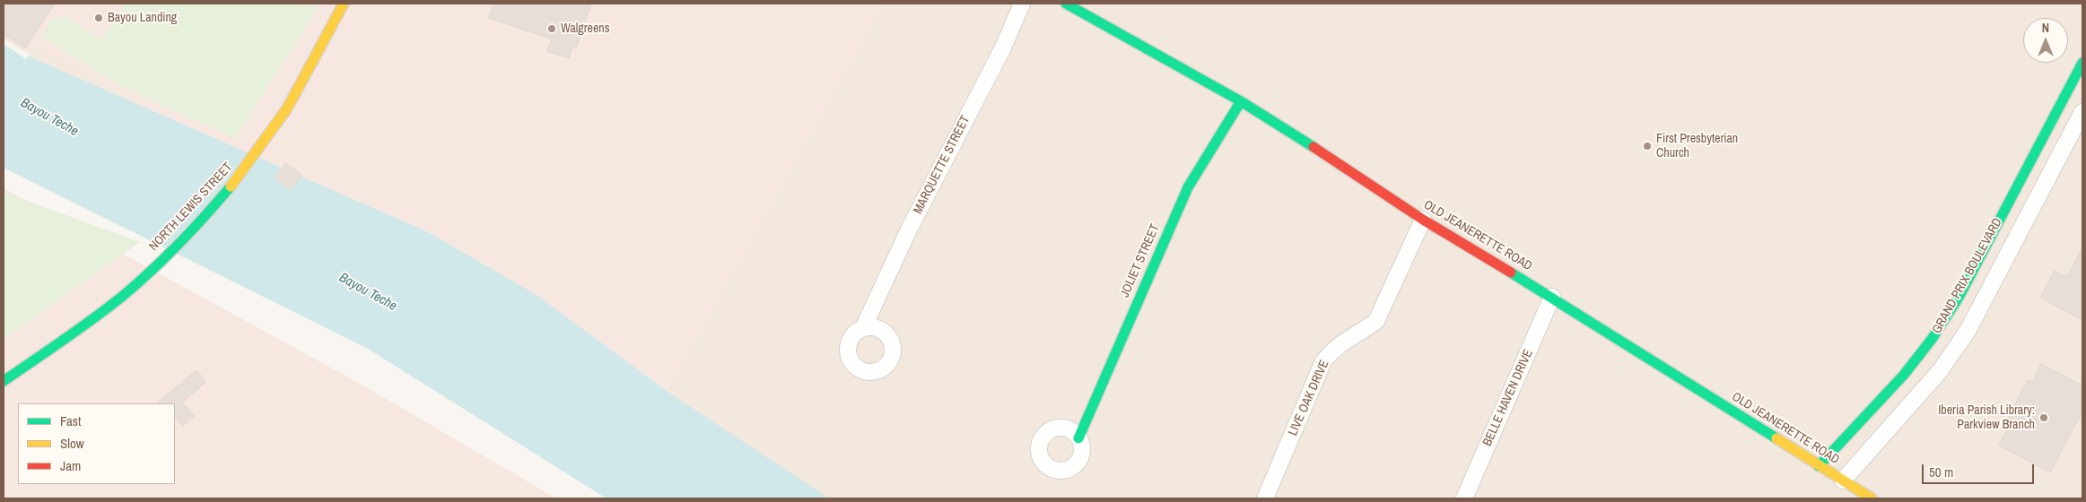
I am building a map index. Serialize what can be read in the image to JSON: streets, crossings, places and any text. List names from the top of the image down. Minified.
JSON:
{"streets":{"main road":["NORTH LEWIS STREET","OLD JEANERETTE ROAD","JOLIET STREET","GRAND PRIX BOULEVARD"],"street":["MARQUETTE STREET","LIVE OAK DRIVE","BELLE HAVEN DRIVE"]},"crossings":[["OLD JEANERETTE ROAD","JOLIET STREET"],["OLD JEANERETTE ROAD","GRAND PRIX BOULEVARD"],["OLD JEANERETTE ROAD","LIVE OAK DRIVE"],["OLD JEANERETTE ROAD","BELLE HAVEN DRIVE"]],"water":["Bayou Teche"],"places":["Bayou Landing","Walgreens","First Presbyterian Church","Iberia Parish Library: Parkview Branch"],"legend":["Fast","Slow","Jam"],"scale_bar":"50 m","north":"top"}
